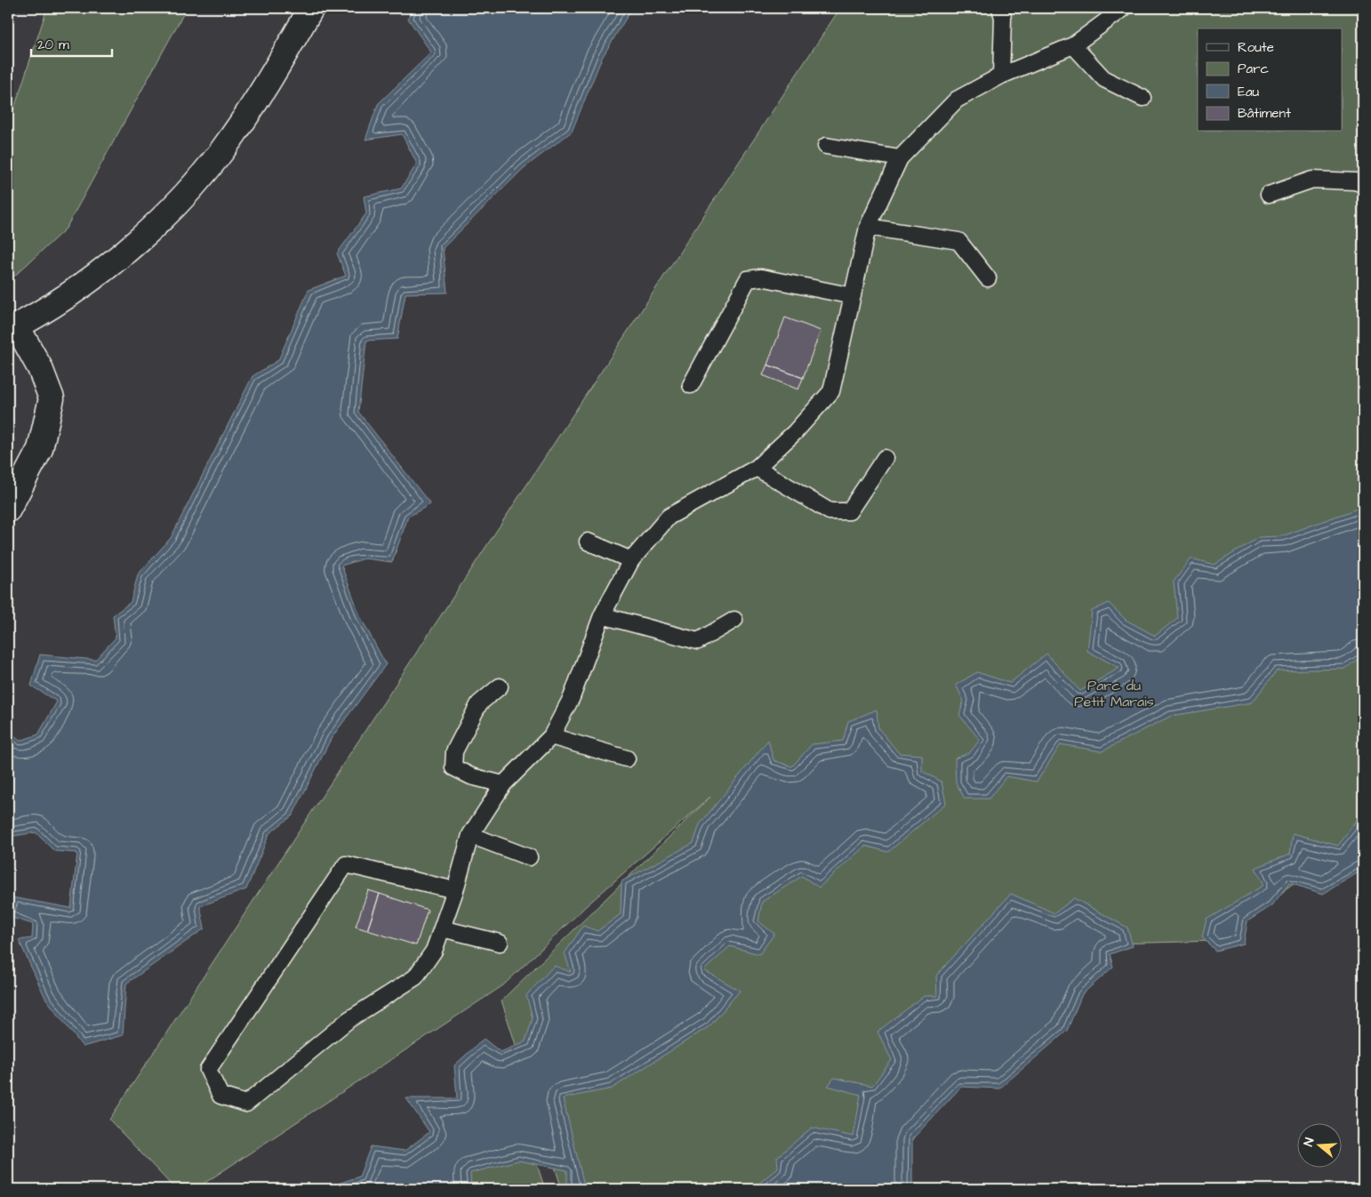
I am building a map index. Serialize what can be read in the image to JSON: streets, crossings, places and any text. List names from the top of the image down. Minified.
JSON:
{"parks":["Parc du Petit Marais"],"legend":["Route","Parc","Eau","Bâtiment"],"scale_bar":"20 m","north":"left"}
